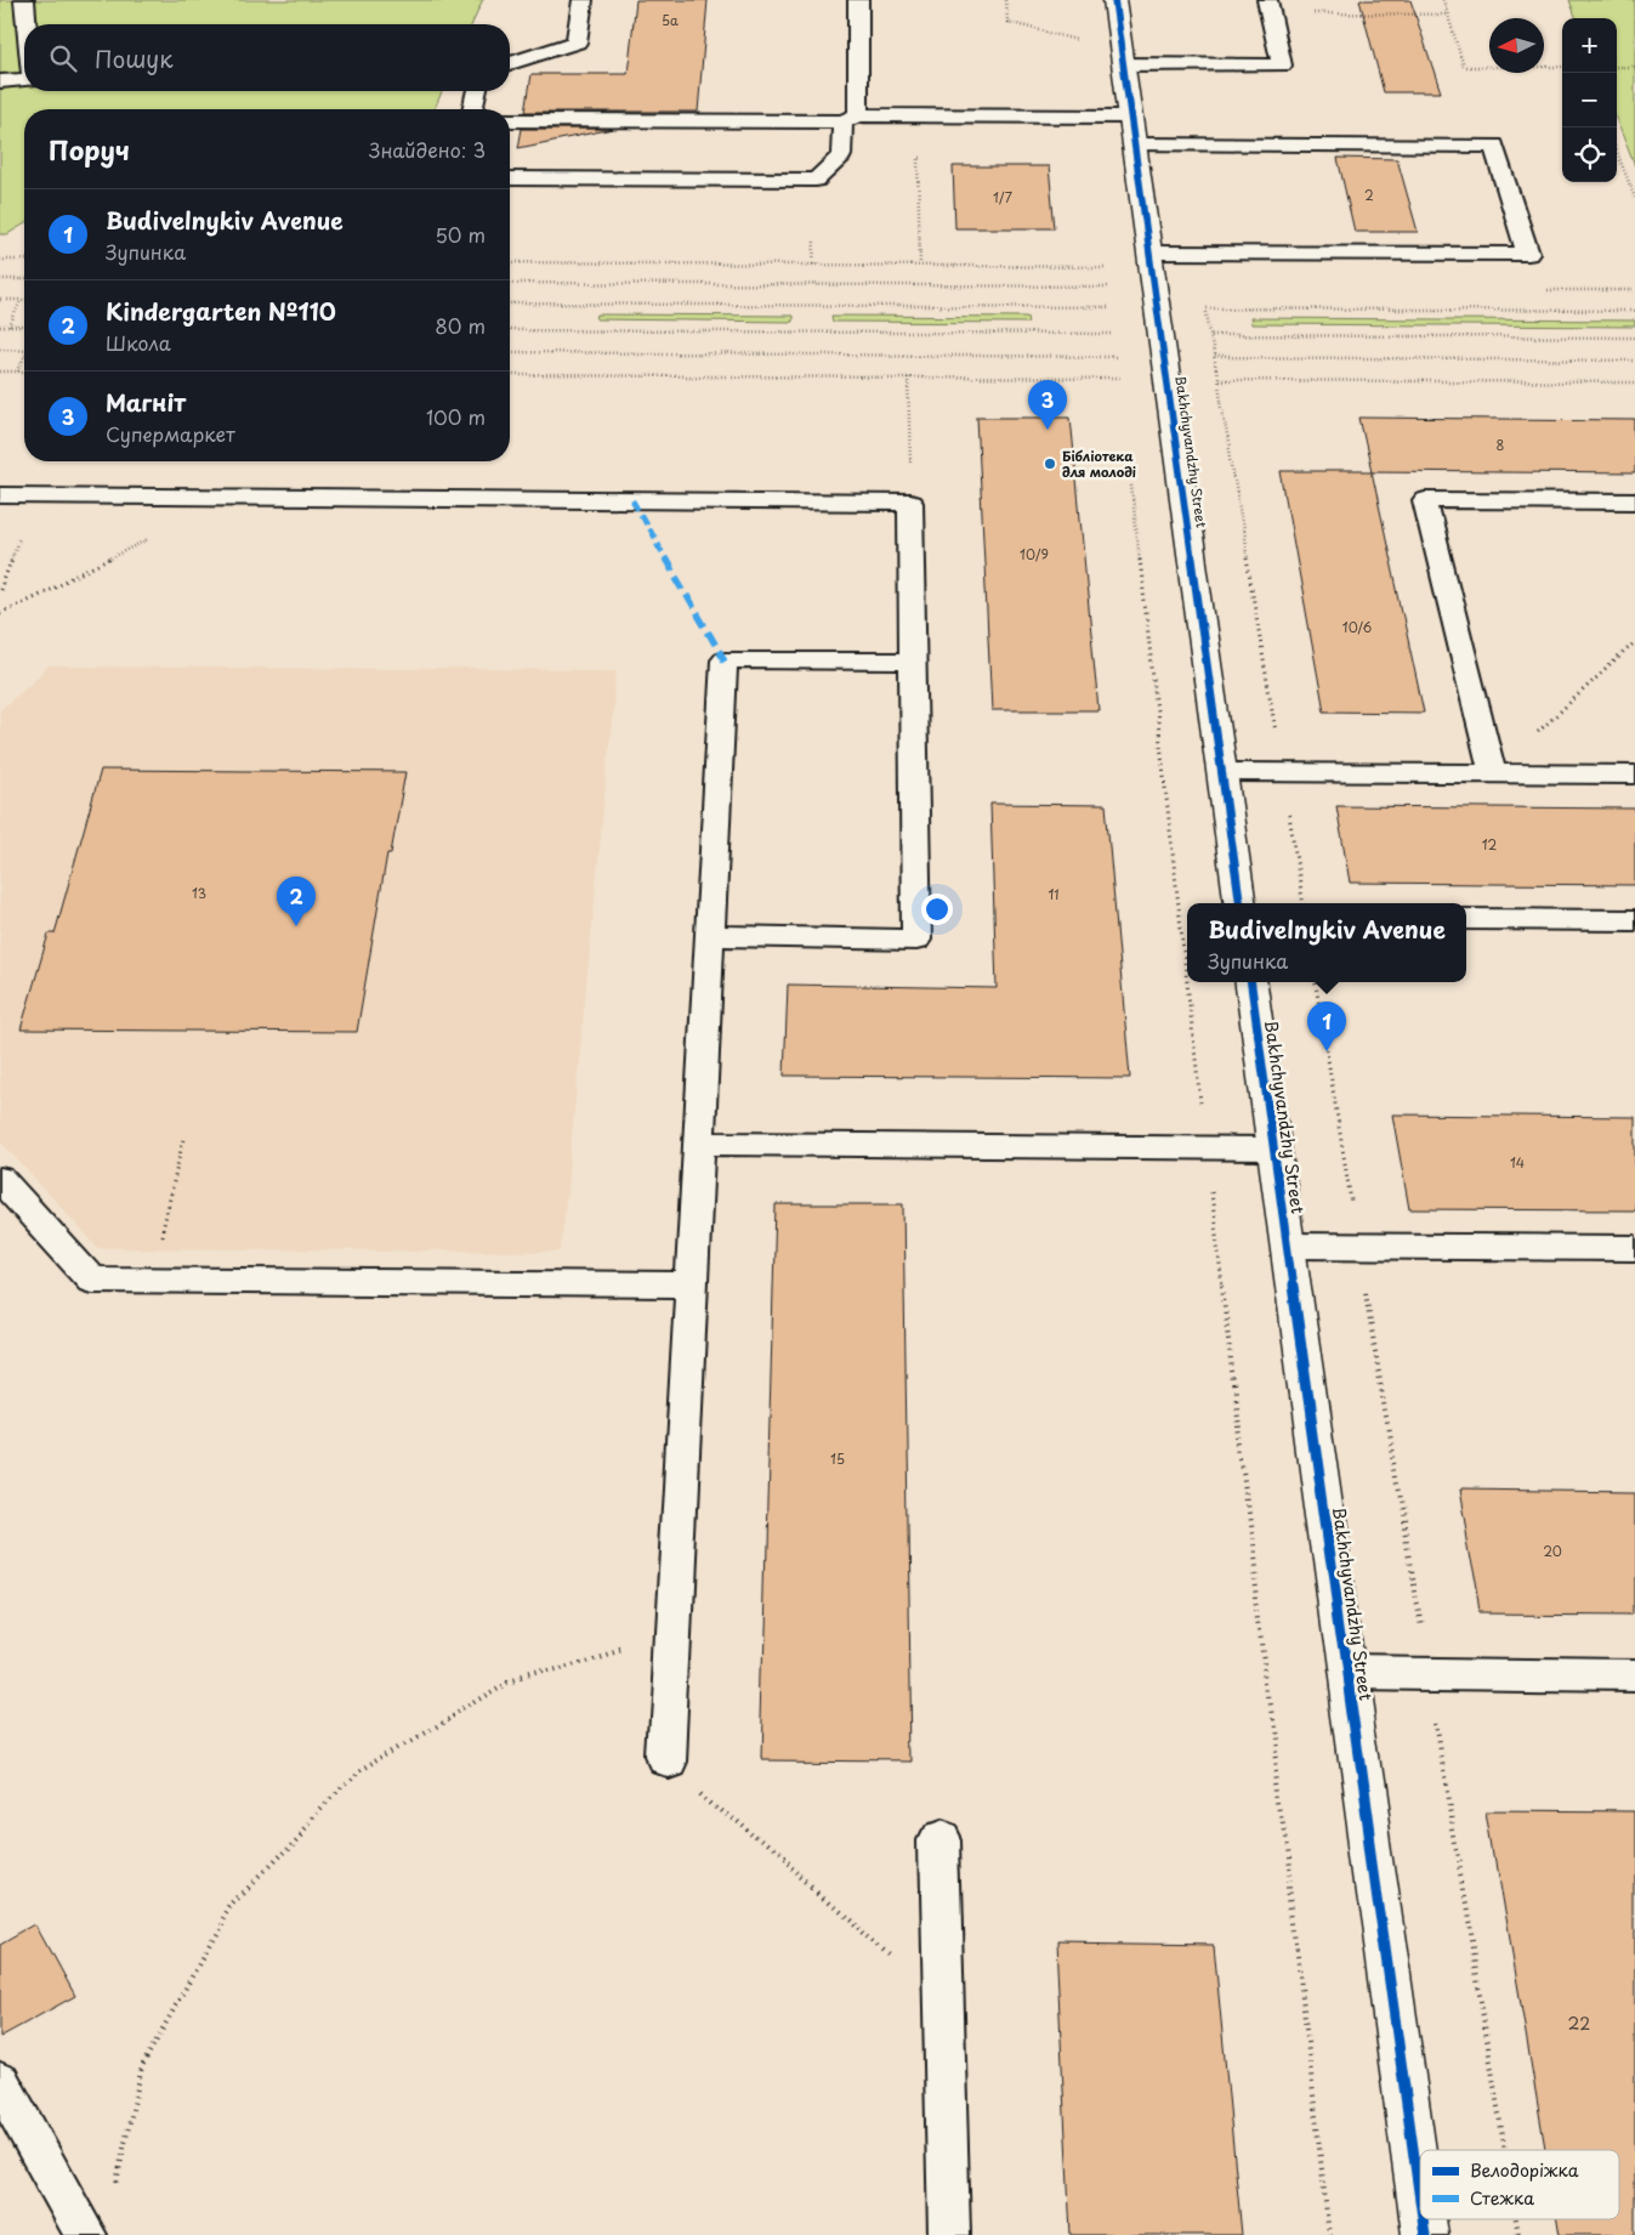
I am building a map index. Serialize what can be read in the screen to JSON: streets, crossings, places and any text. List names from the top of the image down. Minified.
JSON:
{"streets":{"street":["Bakhchyvandzhy Street"]},"places":["Бібліотека для молоді"],"house_numbers":["5а","2","1/7","8","10/9","10/6","12","13","11","14","15","20","22"],"legend":["Велодоріжка","Стежка"],"north":"left","page":{"map_buttons":["+","−"],"search":"Пошук","heading":["Поруч","Знайдено: 3"],"list":[{"mark":"1","name":"Budivelnykiv Avenue","note":"Зупинка","value":"50 m"},{"mark":"2","name":"Kindergarten №110","note":"Школа","value":"80 m"},{"mark":"3","name":"Магніт","note":"Супермаркет","value":"100 m"}],"pins":["3","2","1"],"popup":["Budivelnykiv Avenue","Зупинка"]}}
